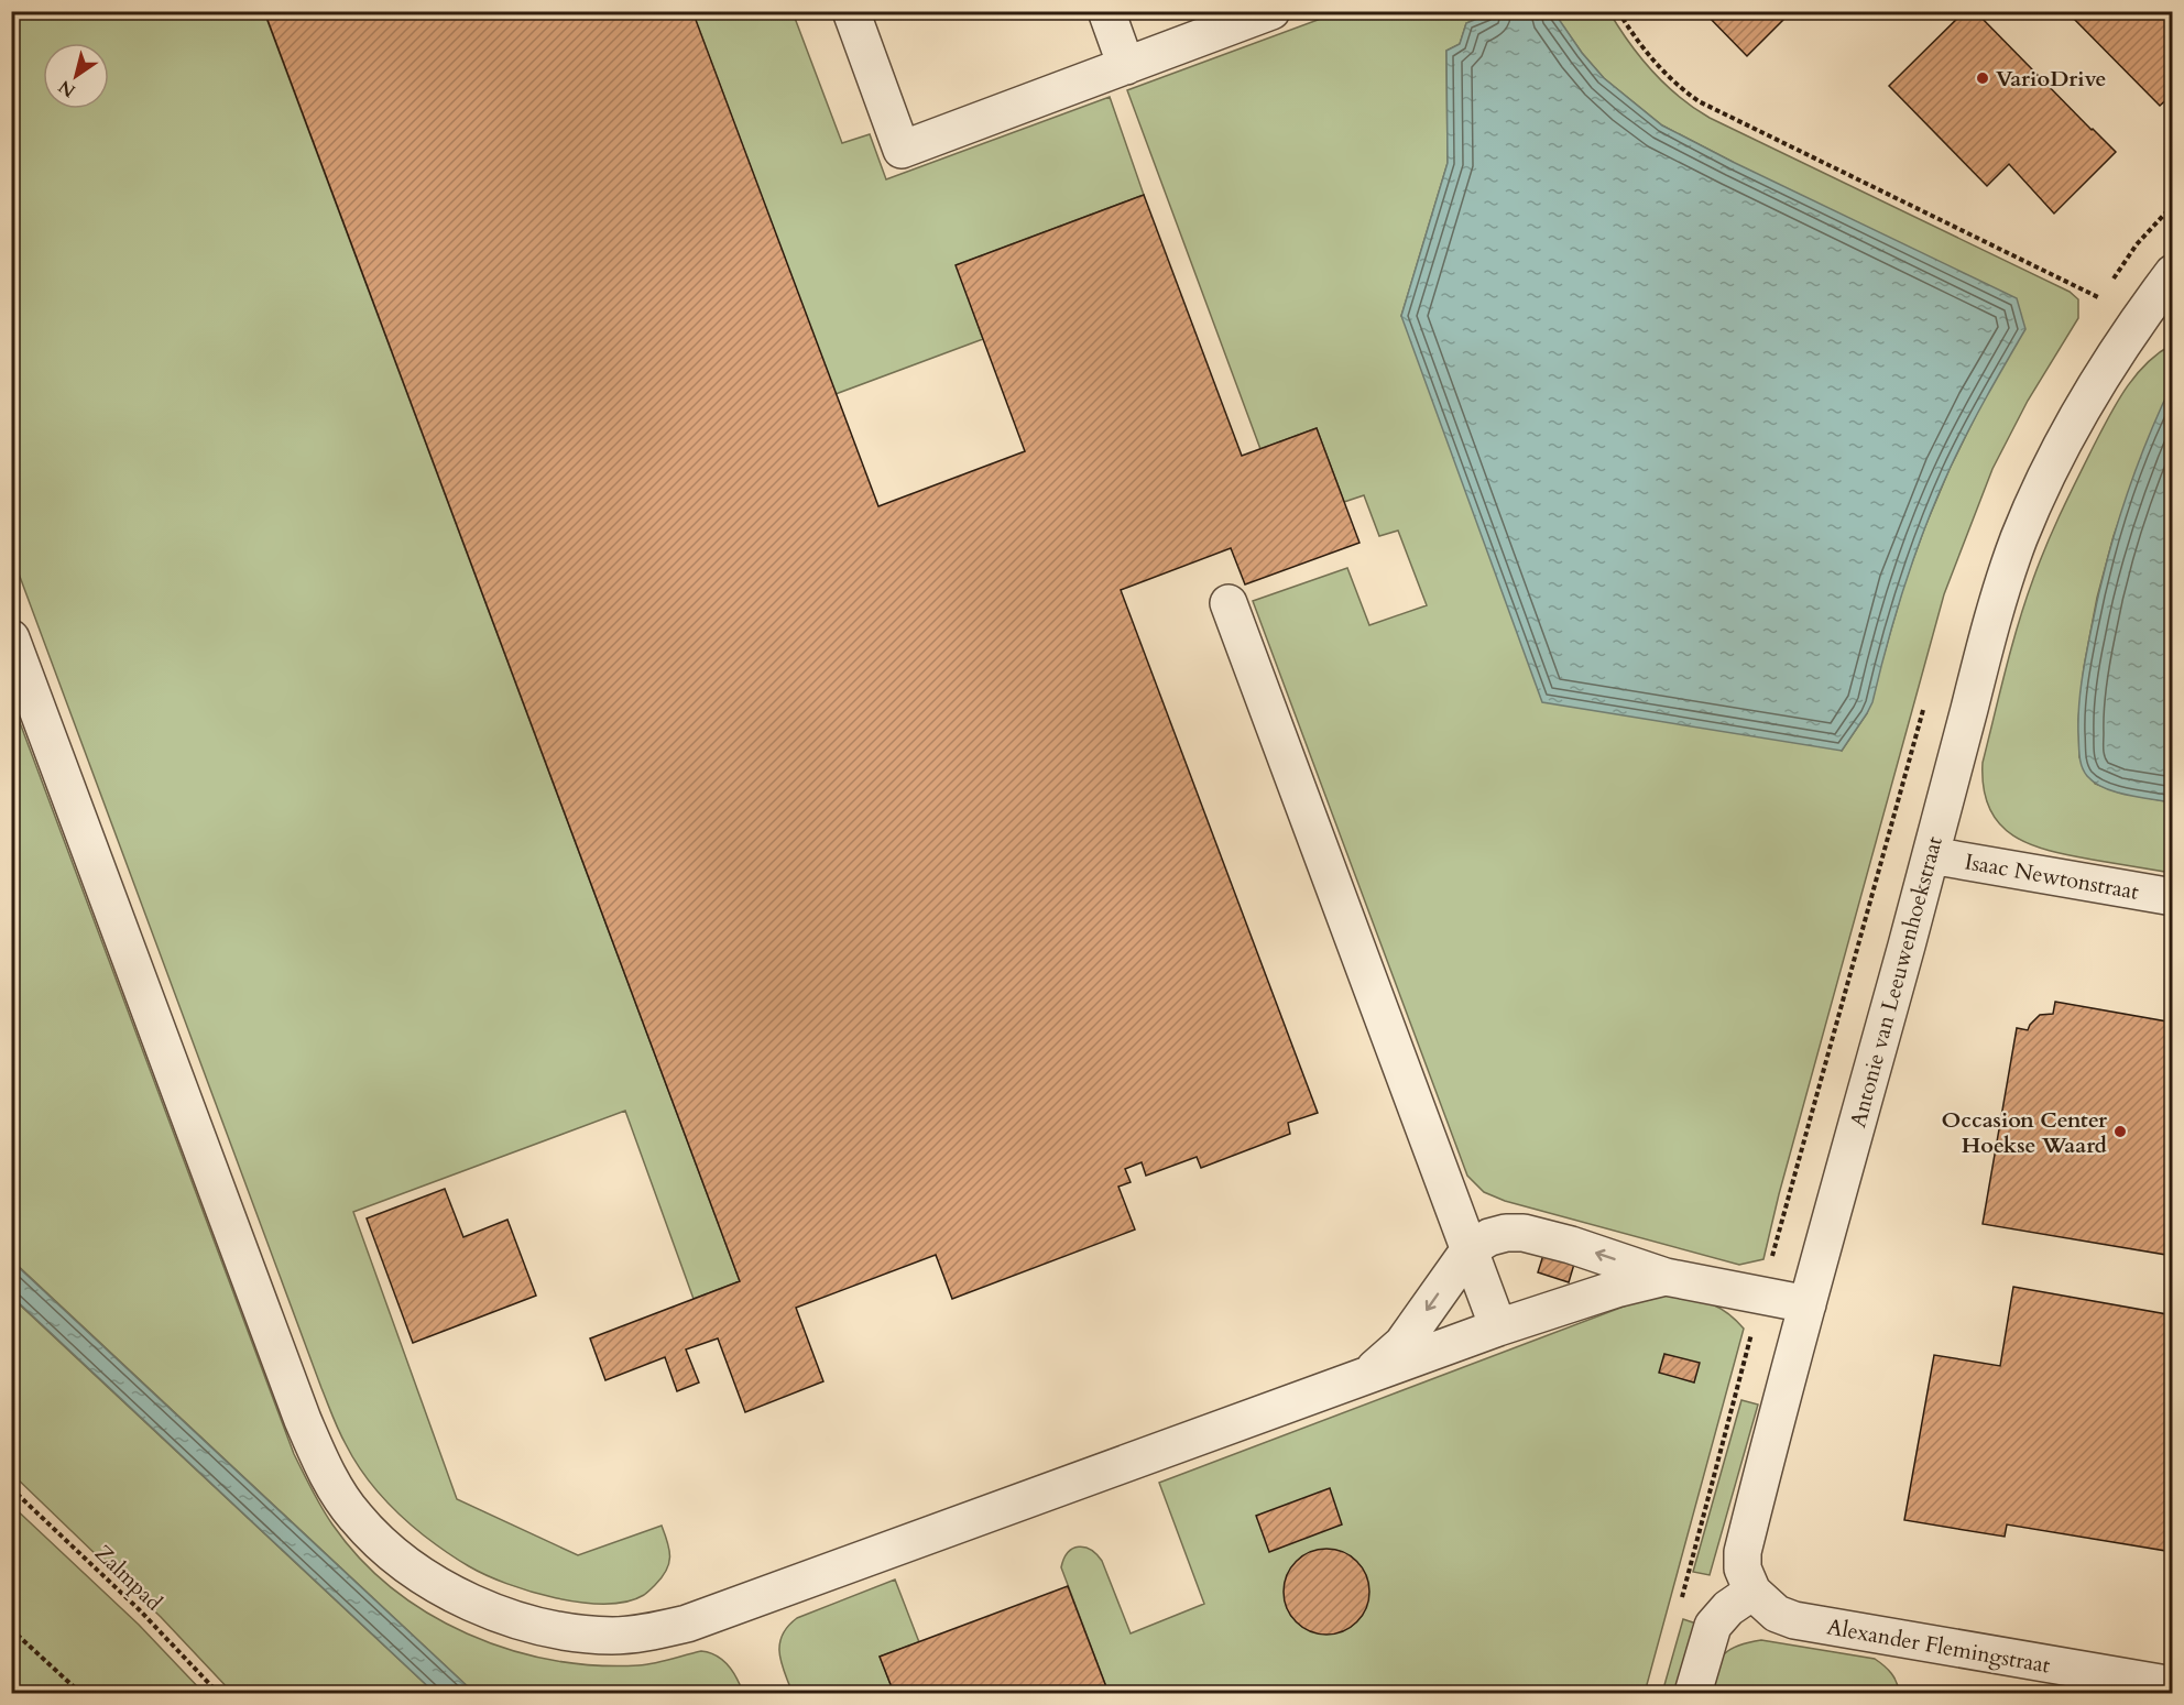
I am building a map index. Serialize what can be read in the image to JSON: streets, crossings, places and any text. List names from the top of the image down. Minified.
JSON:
{"streets":{"street":["Isaac Newtonstraat","Antonie van Leeuwenhoekstraat","Alexander Flemingstraat"],"path":["Zalmpad"]},"crossings":[["Isaac Newtonstraat","Antonie van Leeuwenhoekstraat"],["Antonie van Leeuwenhoekstraat","Alexander Flemingstraat"]],"places":["VarioDrive","Occasion Center Hoekse Waard"],"north":"bottom left"}
